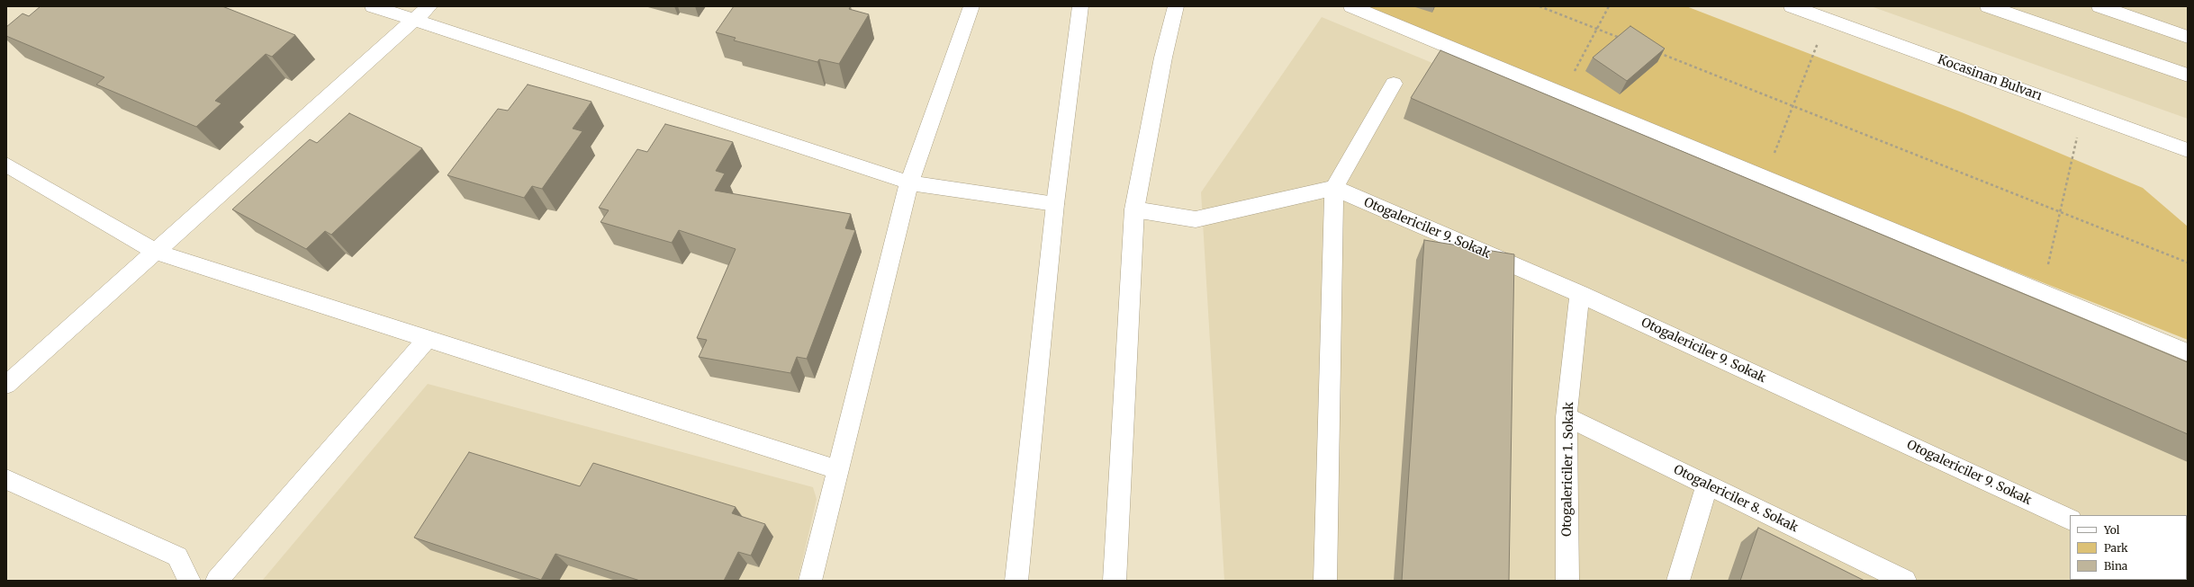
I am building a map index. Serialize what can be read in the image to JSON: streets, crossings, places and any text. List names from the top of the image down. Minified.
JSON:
{"streets":{"main road":["Kocasinan Bulvarı","Otogalericiler 9. Sokak","Otogalericiler 1. Sokak","Otogalericiler 8. Sokak"]},"crossings":[["Otogalericiler 9. Sokak","Otogalericiler 1. Sokak"],["Otogalericiler 1. Sokak","Otogalericiler 8. Sokak"]],"legend":["Yol","Park","Bina"]}
